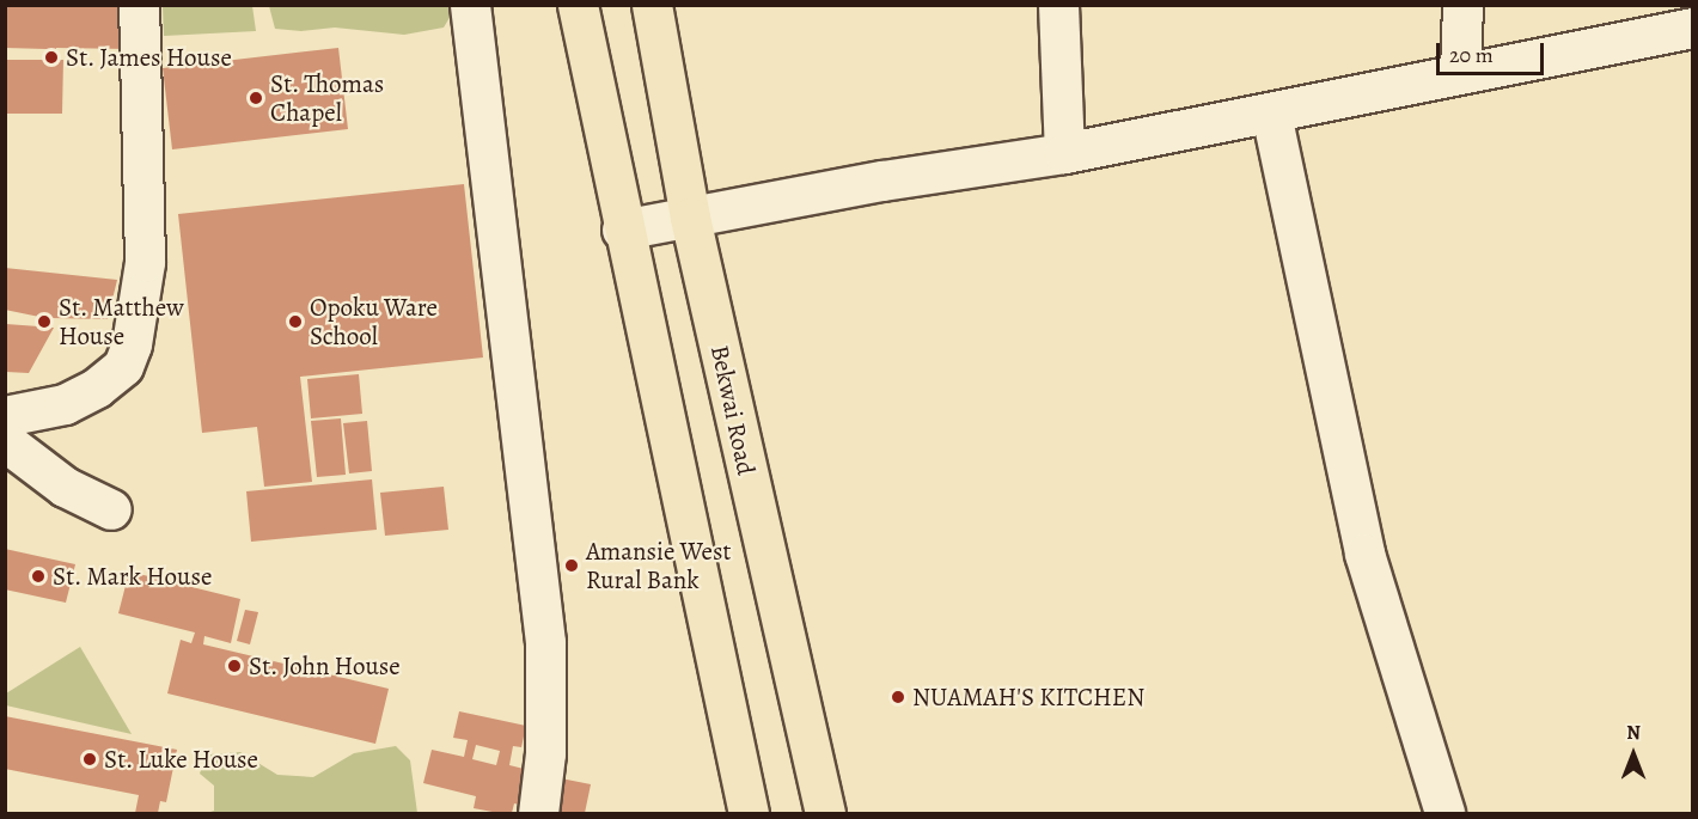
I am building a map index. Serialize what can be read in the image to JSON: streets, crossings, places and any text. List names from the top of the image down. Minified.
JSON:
{"streets":{"highway":["Bekwai Road"]},"places":["St. James House","St. Thomas Chapel","St. Matthew House","Opoku Ware School","Amansie West Rural Bank","St. Mark House","St. John House","NUAMAH'S KITCHEN","St. Luke House"],"scale_bar":"20 m","north":"top"}
